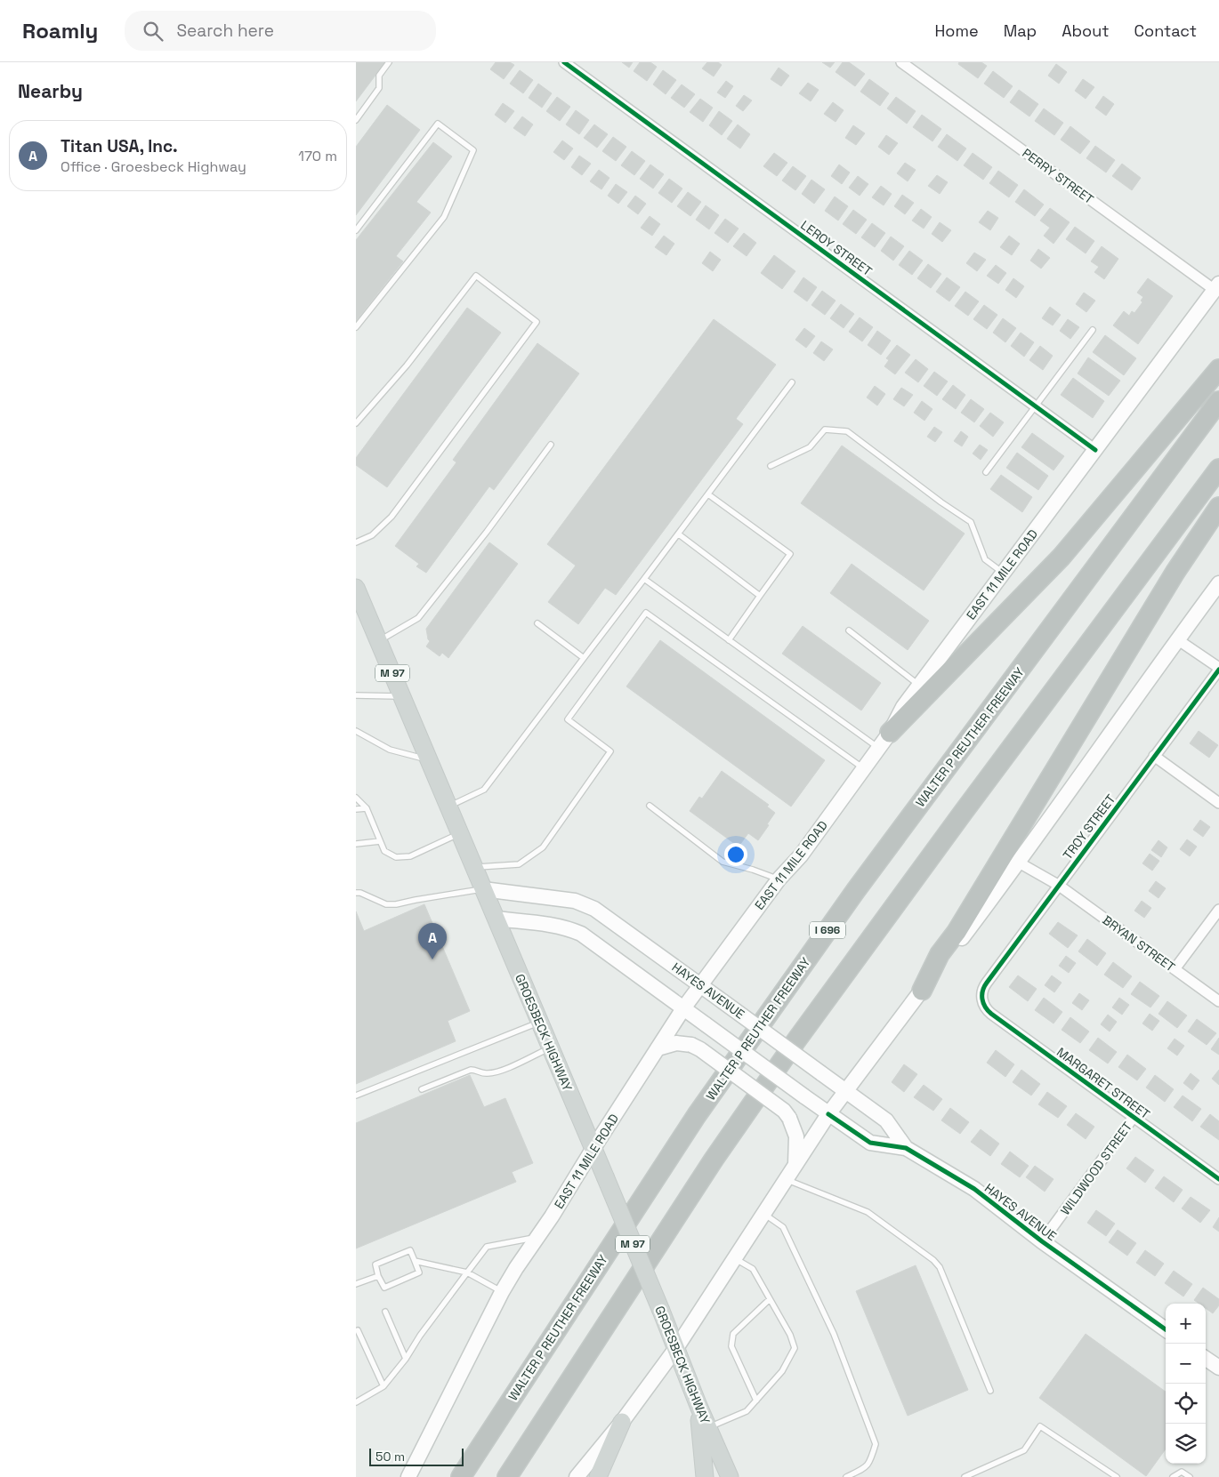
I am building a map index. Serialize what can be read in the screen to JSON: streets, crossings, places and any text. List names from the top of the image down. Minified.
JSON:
{"streets":{"highway":["WALTER P REUTHER FREEWAY","I 696"],"main road":["EAST 11 MILE ROAD","M 97","HAYES AVENUE","GROESBECK HIGHWAY"],"street":["PERRY STREET","LEROY STREET","TROY STREET","BRYAN STREET","MARGARET STREET","WILDWOOD STREET"]},"crossings":[["PERRY STREET","EAST 11 MILE ROAD"],["LEROY STREET","EAST 11 MILE ROAD"],["EAST 11 MILE ROAD","HAYES AVENUE"],["EAST 11 MILE ROAD","GROESBECK HIGHWAY"],["TROY STREET","BRYAN STREET"],["TROY STREET","MARGARET STREET"],["HAYES AVENUE","GROESBECK HIGHWAY"],["HAYES AVENUE","WILDWOOD STREET"],["MARGARET STREET","WILDWOOD STREET"]],"scale_bar":"50 m","page":{"header":"Roamly","search":"Search here","nav":["Home","Map","About","Contact"],"heading":"Nearby","list":[{"mark":"A","name":"Titan USA, Inc.","note":"Office · Groesbeck Highway","value":"170 m"}],"pins":"A","map_buttons":["+","−"],"scale":"50 m"}}
